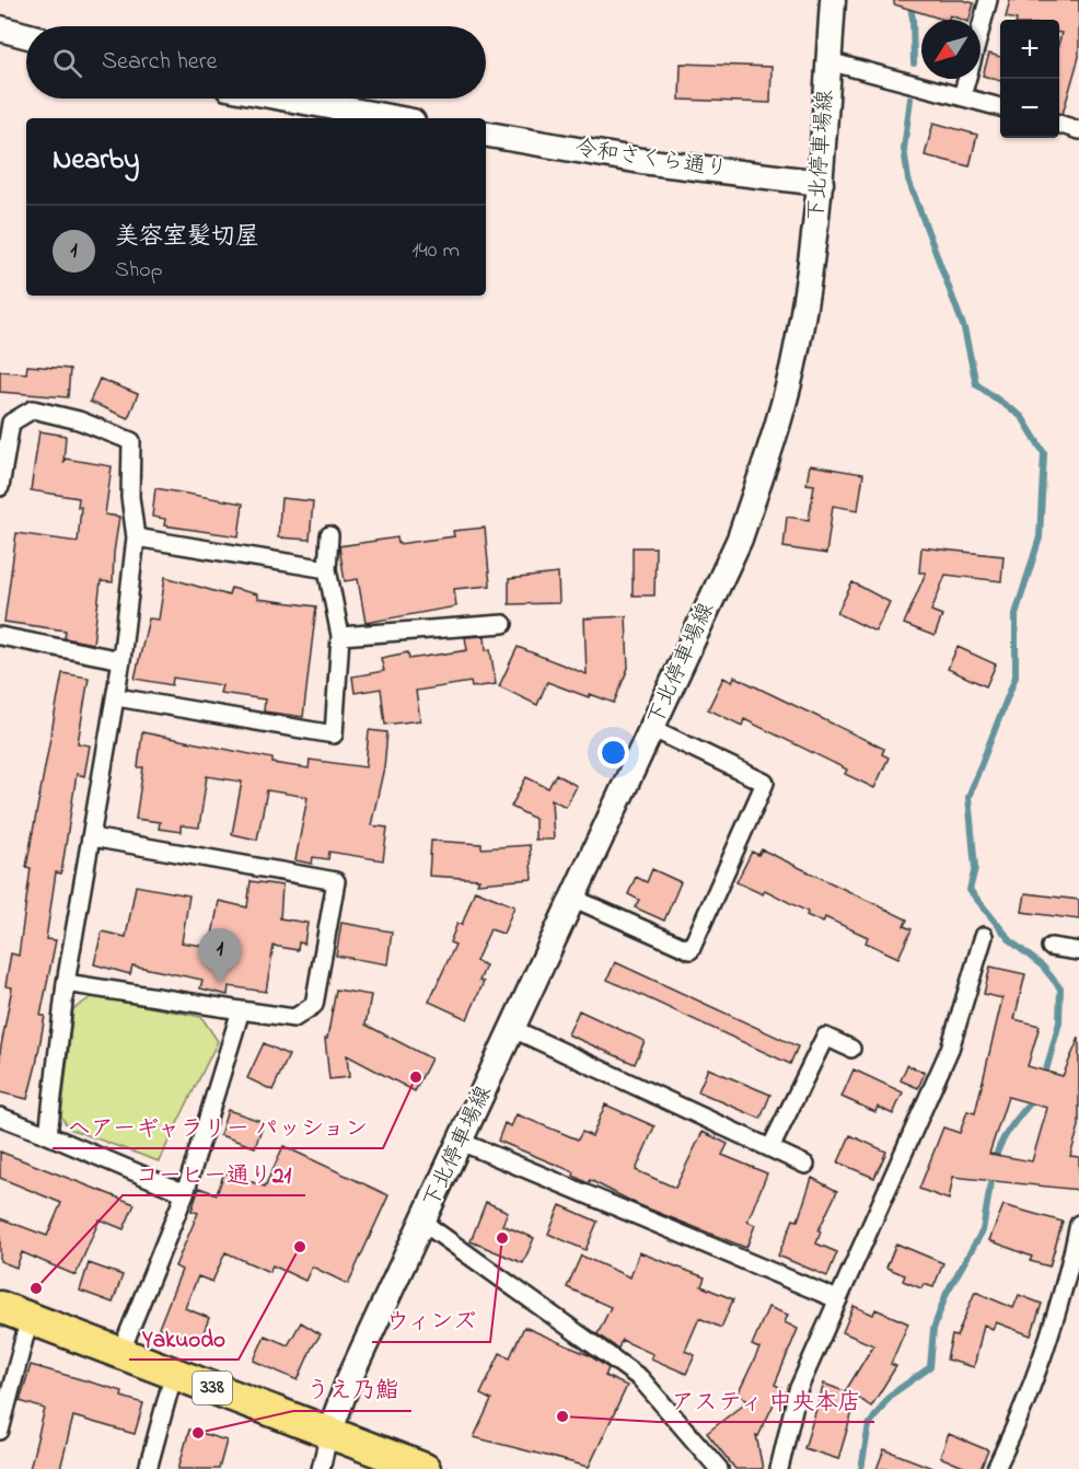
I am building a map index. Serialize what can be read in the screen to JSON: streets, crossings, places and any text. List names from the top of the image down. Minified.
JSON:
{"streets":{"highway":["338"],"main road":["下北停車場線","令和さくら通り"]},"crossings":[["下北停車場線","令和さくら通り"],["下北停車場線","338"]],"places":["ヘアーギャラリー パッション","ウィンズ","Yakuodo","コーヒー通り21","アスティ 中央本店","うえ乃鮨"],"north":"bottom left","page":{"map_buttons":["+","−"],"search":"Search here","heading":"Nearby","list":[{"mark":"1","name":"美容室髪切屋","note":"Shop","value":"140 m"}],"pins":"1"}}
